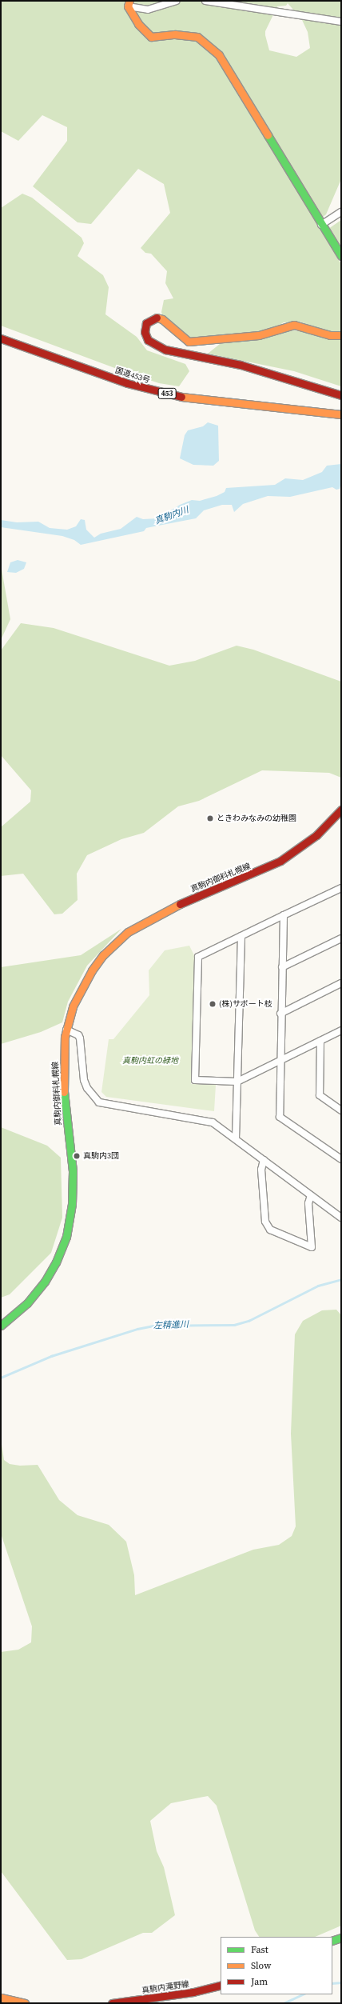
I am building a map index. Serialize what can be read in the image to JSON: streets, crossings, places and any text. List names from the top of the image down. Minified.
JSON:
{"streets":{"main road":["国道453号","453","真駒内御料札幌線","真駒内滝野線"]},"water":["真駒内川","左精進川"],"parks":["真駒内虹の緑地"],"places":["ときわみなみの幼稚園","(株)サポート枝","真駒内3団"],"legend":["Fast","Slow","Jam"]}
